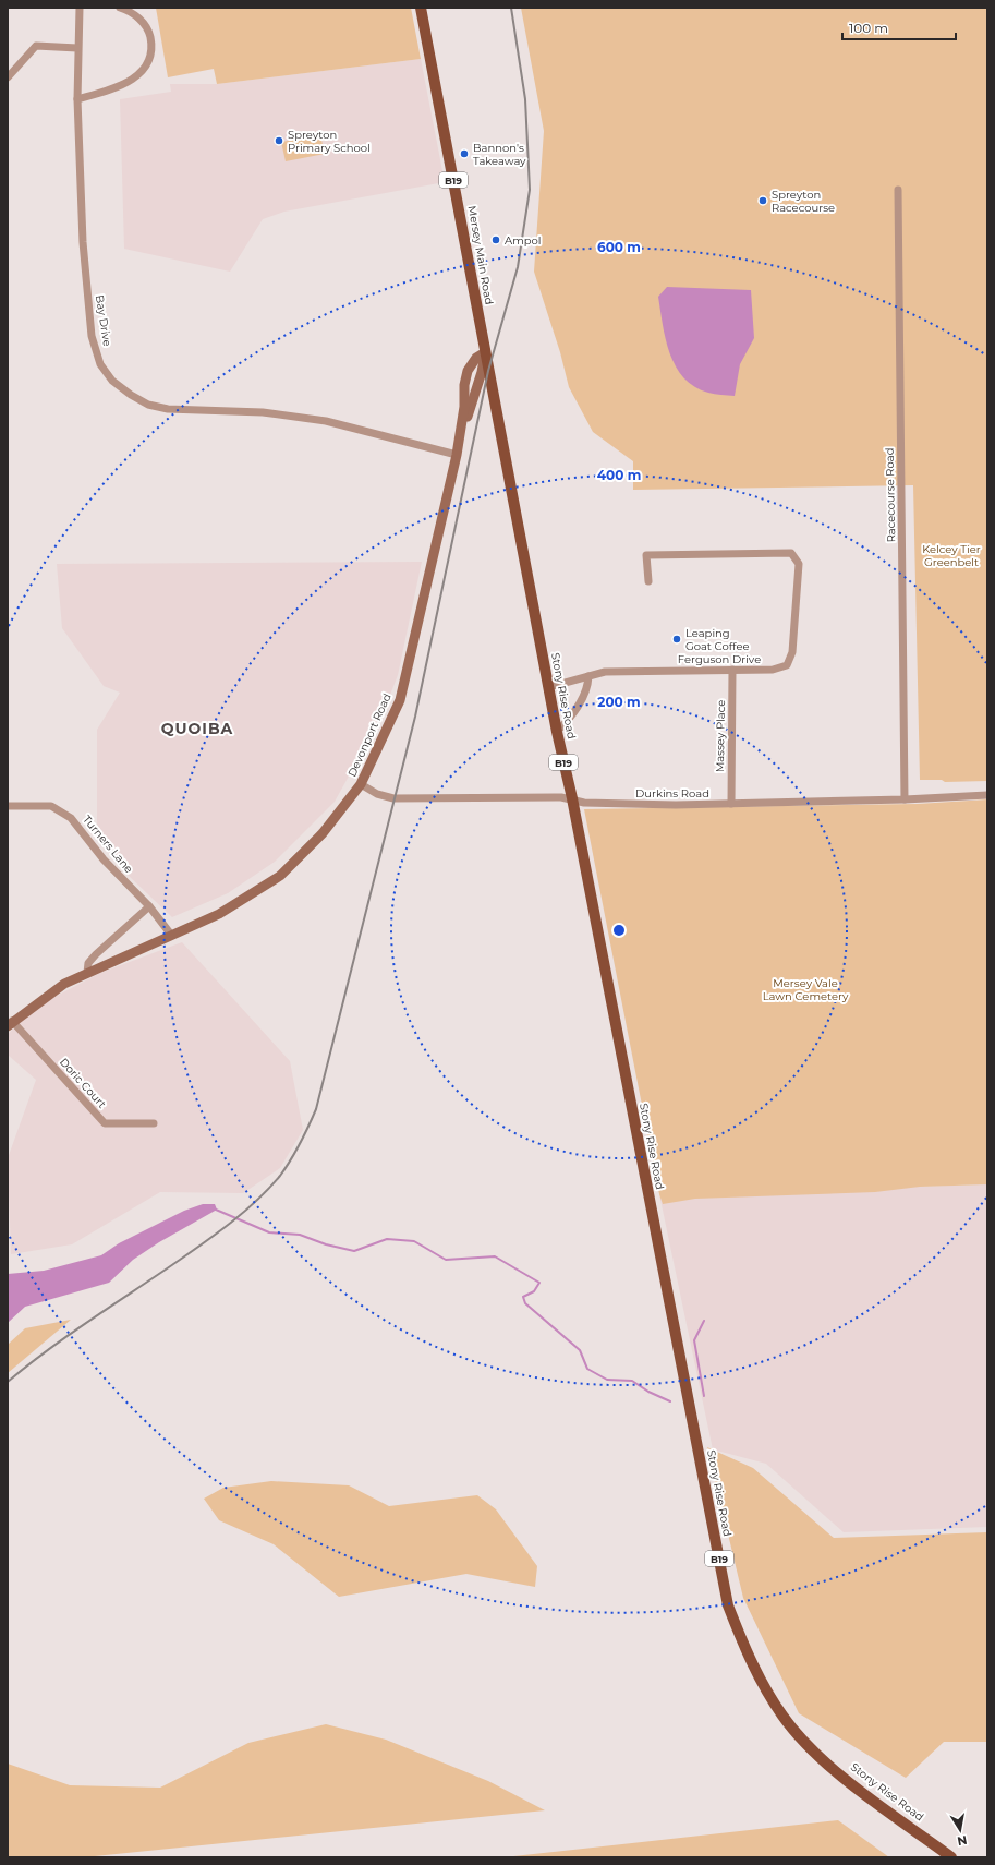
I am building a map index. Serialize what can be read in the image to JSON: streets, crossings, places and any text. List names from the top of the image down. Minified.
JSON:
{"streets":{"main road":["B19","Mersey Main Road","Stony Rise Road","Devonport Road"],"street":["Bay Drive","Racecourse Road","Ferguson Drive","Massey Place","Durkins Road","Turners Lane","Doric Court"]},"crossings":[["Mersey Main Road","Stony Rise Road"],["Mersey Main Road","Devonport Road"],["Bay Drive","Devonport Road"],["Racecourse Road","Durkins Road"],["Ferguson Drive","Stony Rise Road"],["Ferguson Drive","Massey Place"],["Stony Rise Road","Devonport Road"],["Stony Rise Road","Durkins Road"],["Devonport Road","Durkins Road"],["Devonport Road","Turners Lane"],["Devonport Road","Doric Court"],["Massey Place","Durkins Road"]],"districts":["QUOIBA"],"parks":["Kelcey Tier Greenbelt","Mersey Vale Lawn Cemetery"],"places":["Spreyton Primary School","Bannon's Takeaway","Spreyton Racecourse","Ampol","Leaping Goat Coffee"],"scale_bar":"100 m","north":"bottom","rings":["600 m","400 m","200 m"]}
